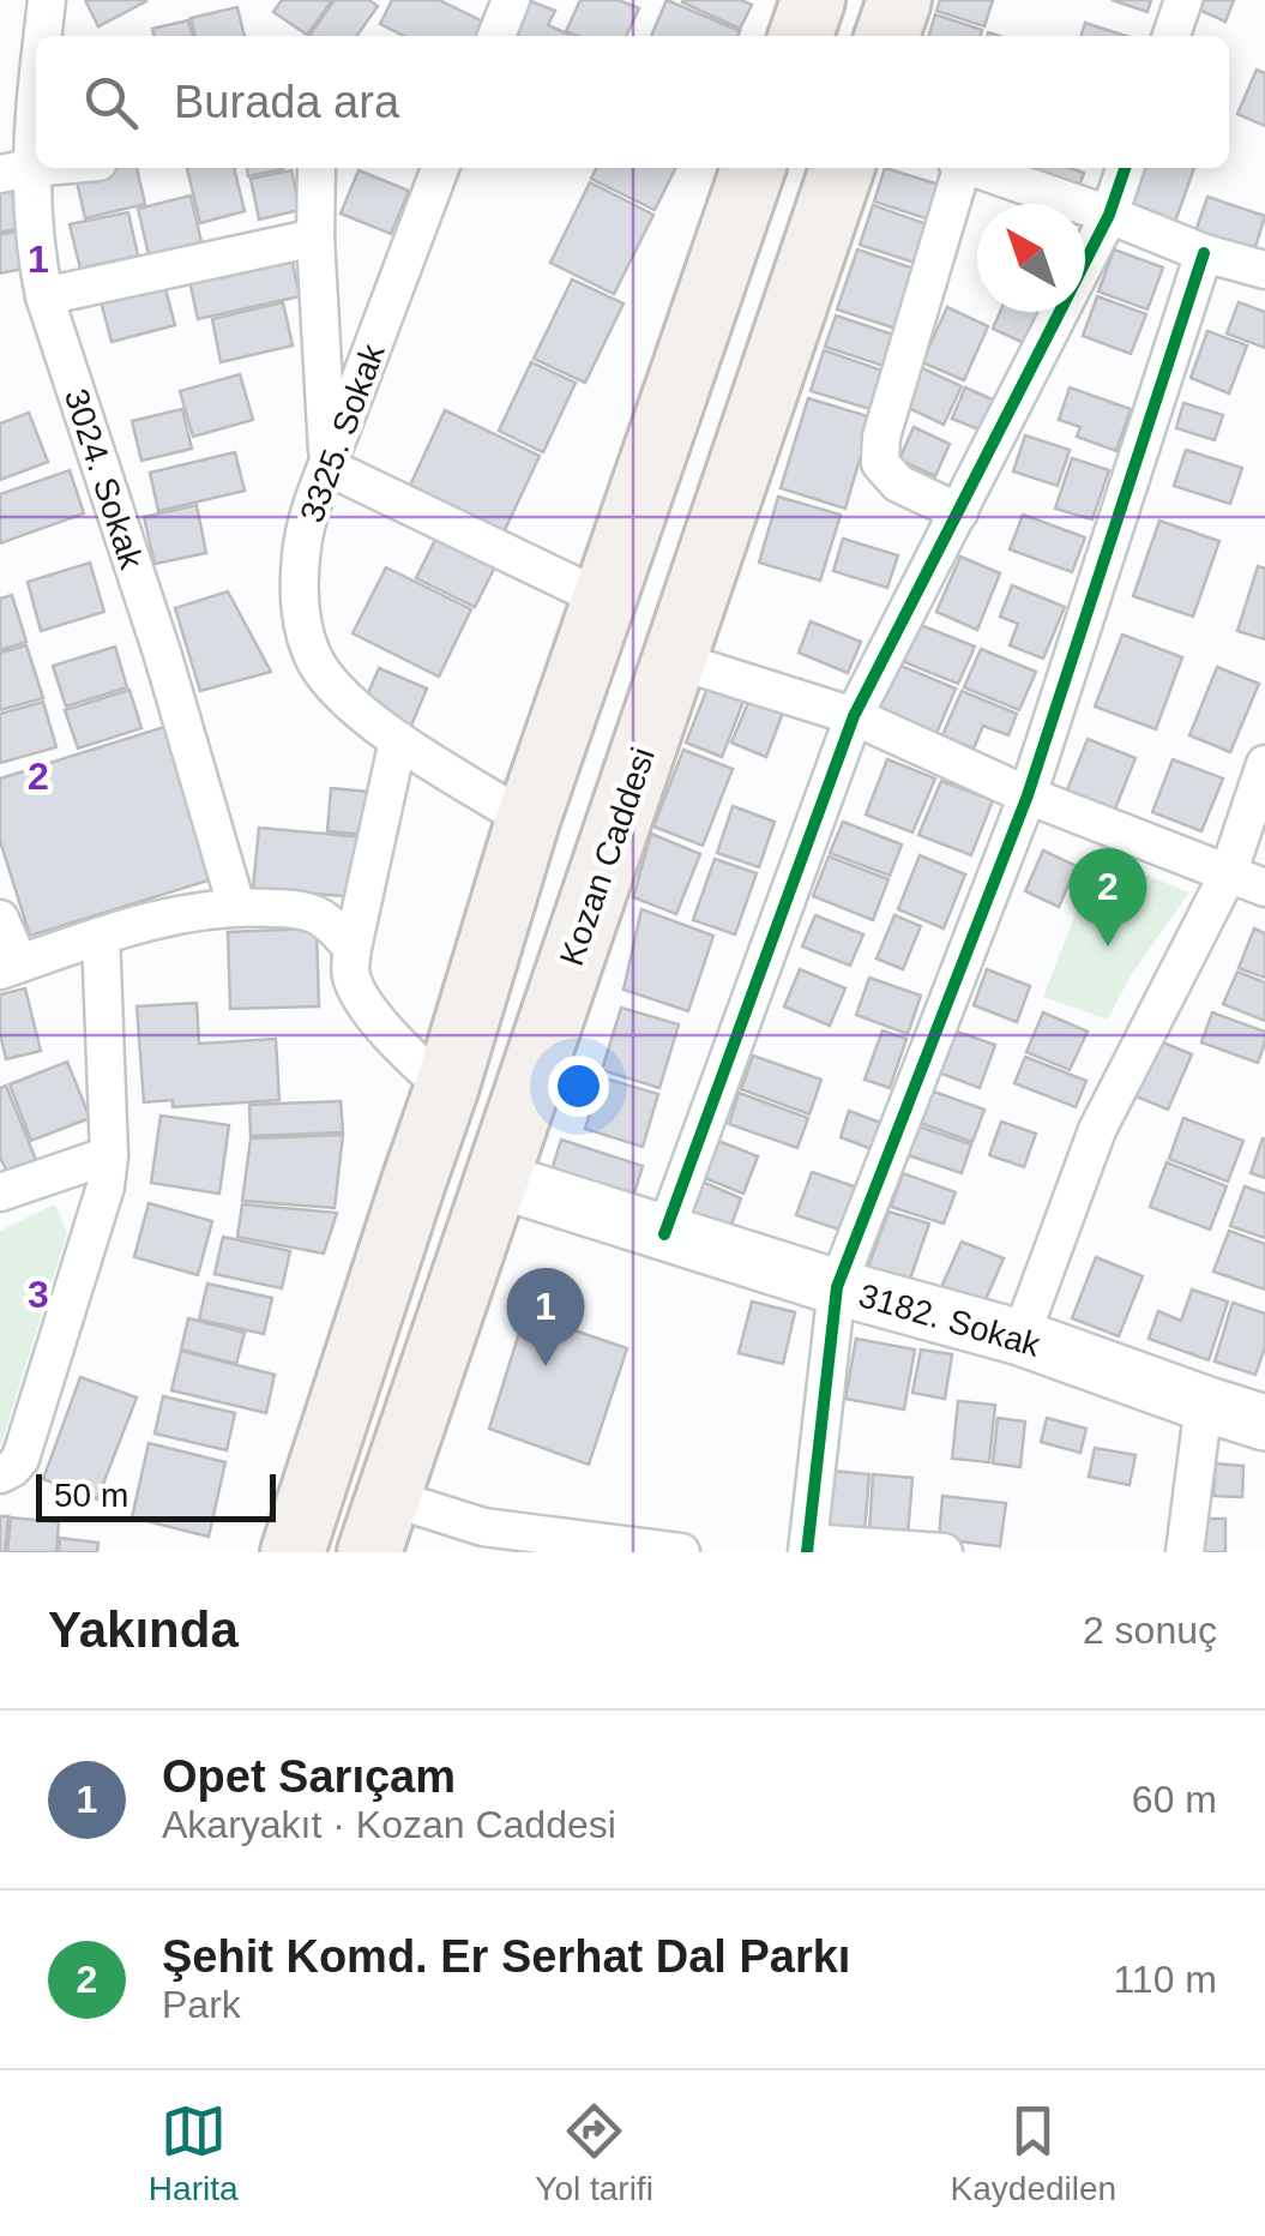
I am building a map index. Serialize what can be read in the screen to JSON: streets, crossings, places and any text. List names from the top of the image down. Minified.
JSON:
{"streets":{"highway":["Kozan Caddesi"],"main road":["3182. Sokak"],"street":["3325. Sokak","3024. Sokak"]},"crossings":[["Kozan Caddesi","3182. Sokak"]],"scale_bar":"50 m","north":"top left","page":{"search":"Burada ara","pins":["2","1"],"scale":"50 m","heading":["Yakında","2 sonuç"],"list":[{"mark":"1","name":"Opet Sarıçam","note":"Akaryakıt · Kozan Caddesi","value":"60 m"},{"mark":"2","name":"Şehit Komd. Er Serhat Dal Parkı","note":"Park","value":"110 m"}],"nav":["Harita","Yol tarifi","Kaydedilen"]},"grid":{"rows":["1","2","3"]}}
